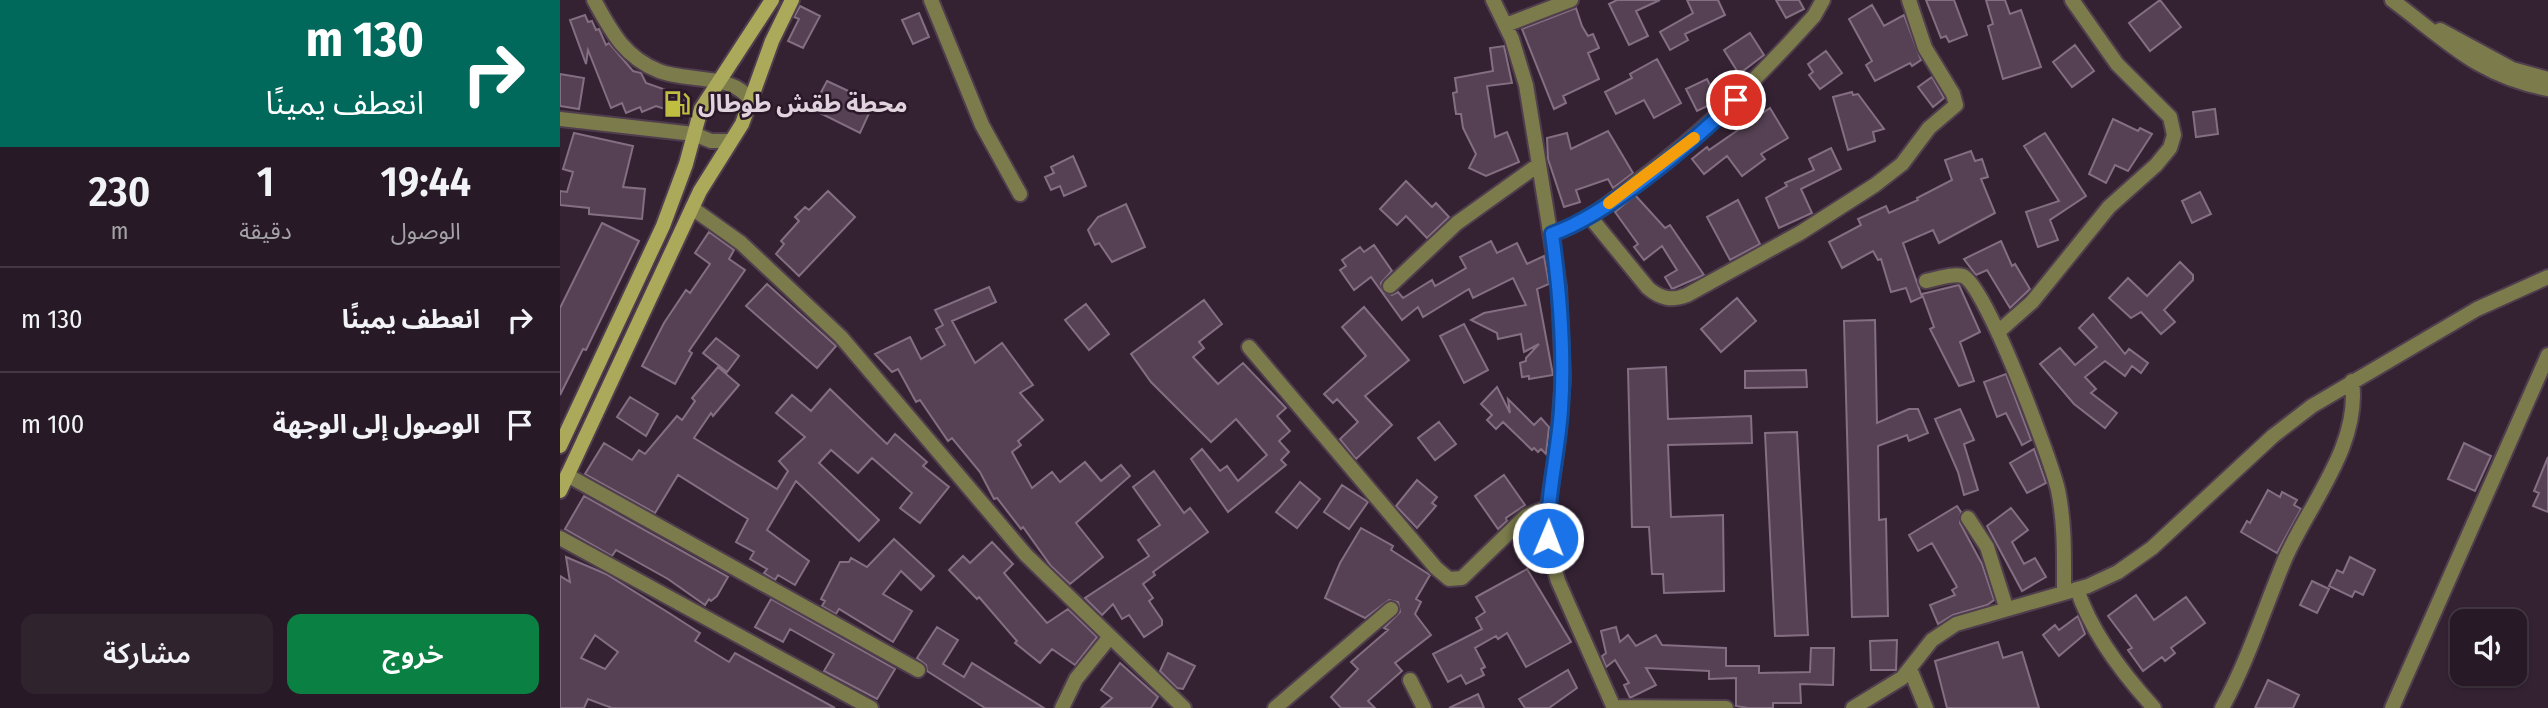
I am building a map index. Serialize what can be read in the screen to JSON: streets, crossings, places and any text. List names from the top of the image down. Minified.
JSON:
{"places":{"fuel station":["محطة طقش طوطال"]},"page":{"turn":["130 m","انعطف يمينًا"],"eta":["19:44","الوصول","1","دقيقة","230","m"],"list":[{"name":"انعطف يمينًا","value":"130 m"},{"name":"الوصول إلى الوجهة","value":"100 m"}],"buttons":["خروج","مشاركة"]}}
